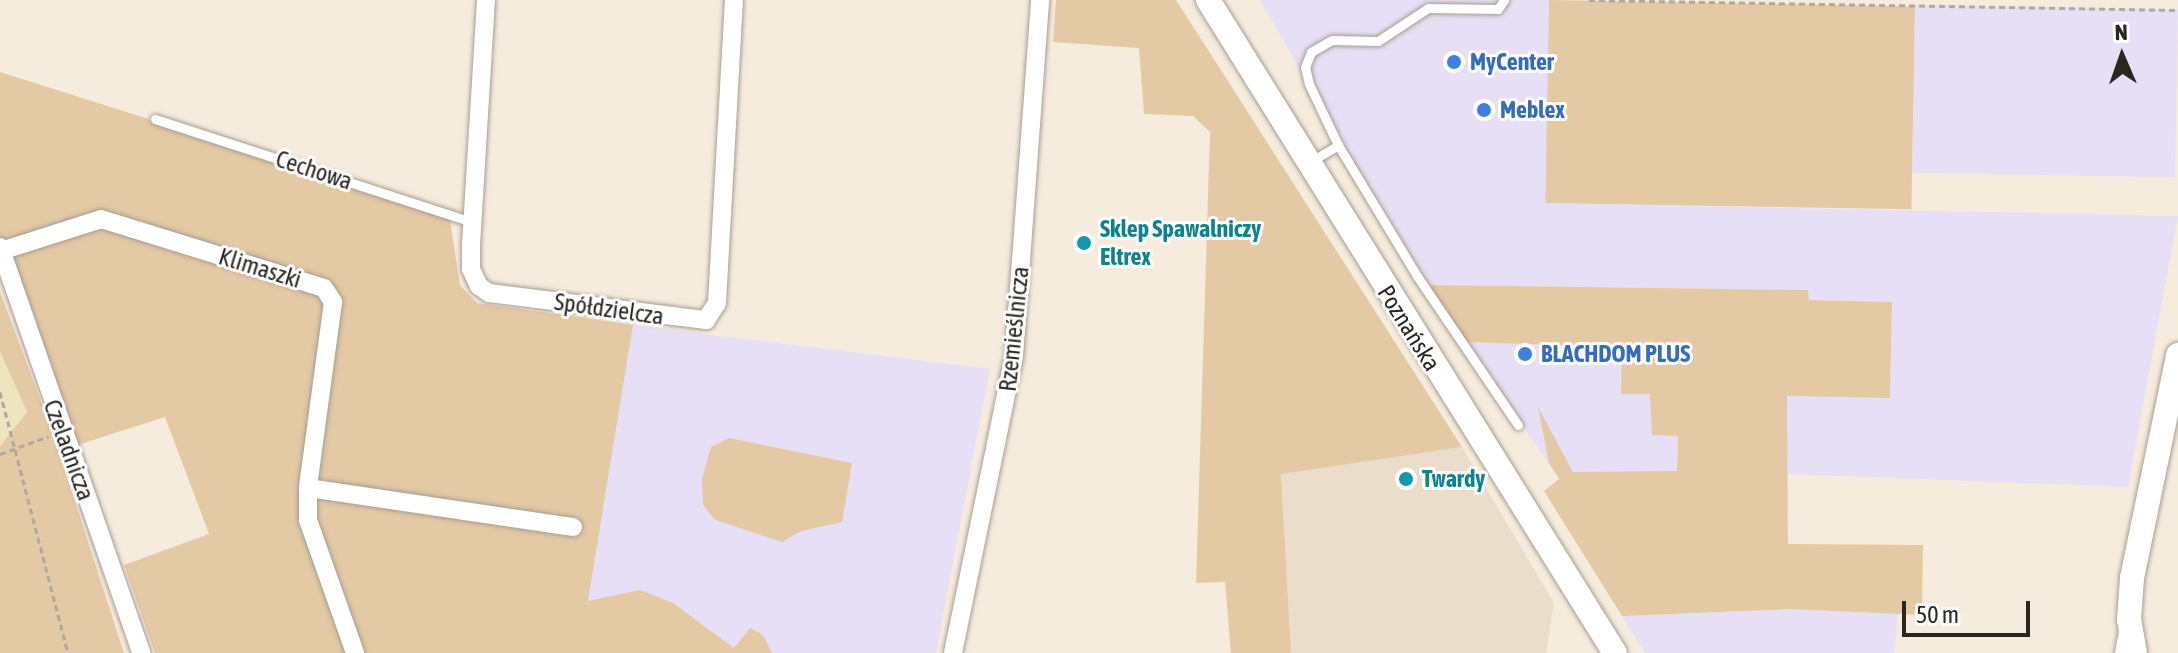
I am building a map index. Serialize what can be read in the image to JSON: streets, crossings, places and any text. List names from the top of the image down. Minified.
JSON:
{"streets":{"main road":["Poznańska"],"street":["Klimaszki","Spółdzielcza","Rzemieślnicza","Czeladnicza"],"lane":["Cechowa"]},"crossings":[["Cechowa","Spółdzielcza"],["Klimaszki","Czeladnicza"]],"places":["MyCenter","Meblex","Sklep Spawalniczy Eltrex","BLACHDOM PLUS","Twardy"],"scale_bar":"50 m","north":"top"}
